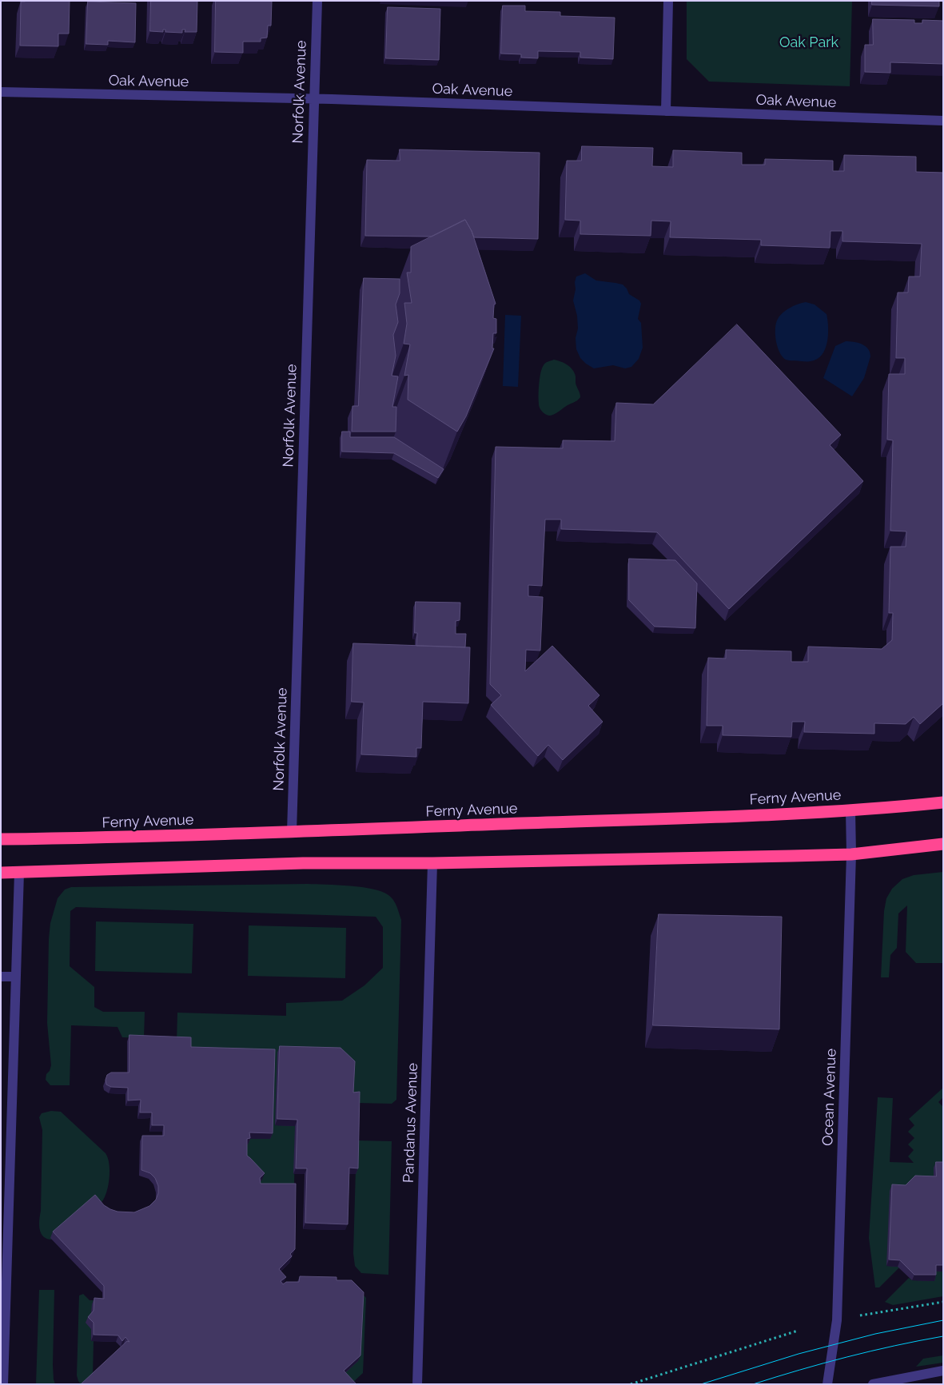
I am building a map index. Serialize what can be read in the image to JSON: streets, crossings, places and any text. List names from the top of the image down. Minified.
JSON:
{"streets":{"highway":["Ferny Avenue"],"street":["Oak Avenue","Norfolk Avenue","Ocean Avenue","Pandanus Avenue"]},"crossings":[["Oak Avenue","Norfolk Avenue"],["Norfolk Avenue","Ferny Avenue"],["Ferny Avenue","Ocean Avenue"]],"parks":["Oak Park"]}
